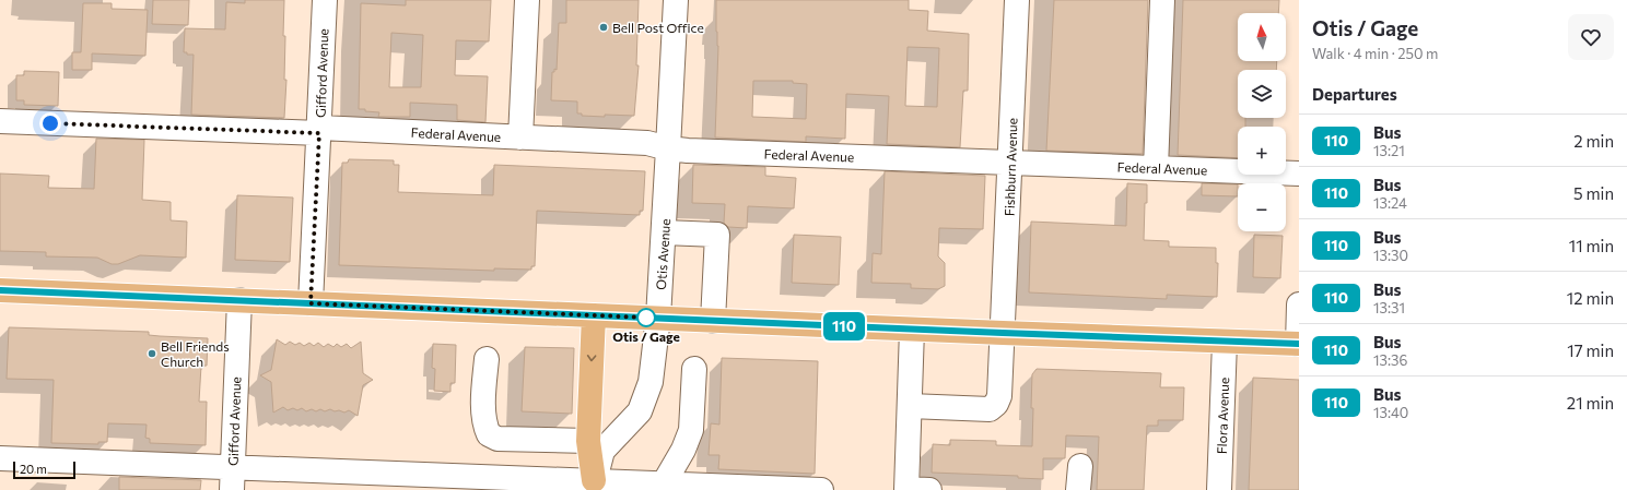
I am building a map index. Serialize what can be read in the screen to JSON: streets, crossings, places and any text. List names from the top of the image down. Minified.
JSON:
{"streets":{"street":["Gifford Avenue","Federal Avenue","Fishburn Avenue","Otis Avenue","Flora Avenue"]},"crossings":[["Gifford Avenue","Federal Avenue"],["Federal Avenue","Fishburn Avenue"],["Federal Avenue","Otis Avenue"]],"places":["Bell Post Office","Otis / Gage","Bell Friends Church"],"lines":["bus line 110"],"scale_bar":"20 m","north":"top","page":{"on_map":"110","heading":[["Otis / Gage","Walk · 4 min · 250 m"],"Departures"],"map_buttons":["+","−"],"list":[{"mark":"110","name":"Bus","note":"13:21","value":"2 min"},{"mark":"110","name":"Bus","note":"13:24","value":"5 min"},{"mark":"110","name":"Bus","note":"13:30","value":"11 min"},{"mark":"110","name":"Bus","note":"13:31","value":"12 min"},{"mark":"110","name":"Bus","note":"13:36","value":"17 min"},{"mark":"110","name":"Bus","note":"13:40","value":"21 min"}],"scale":"20 m"}}
